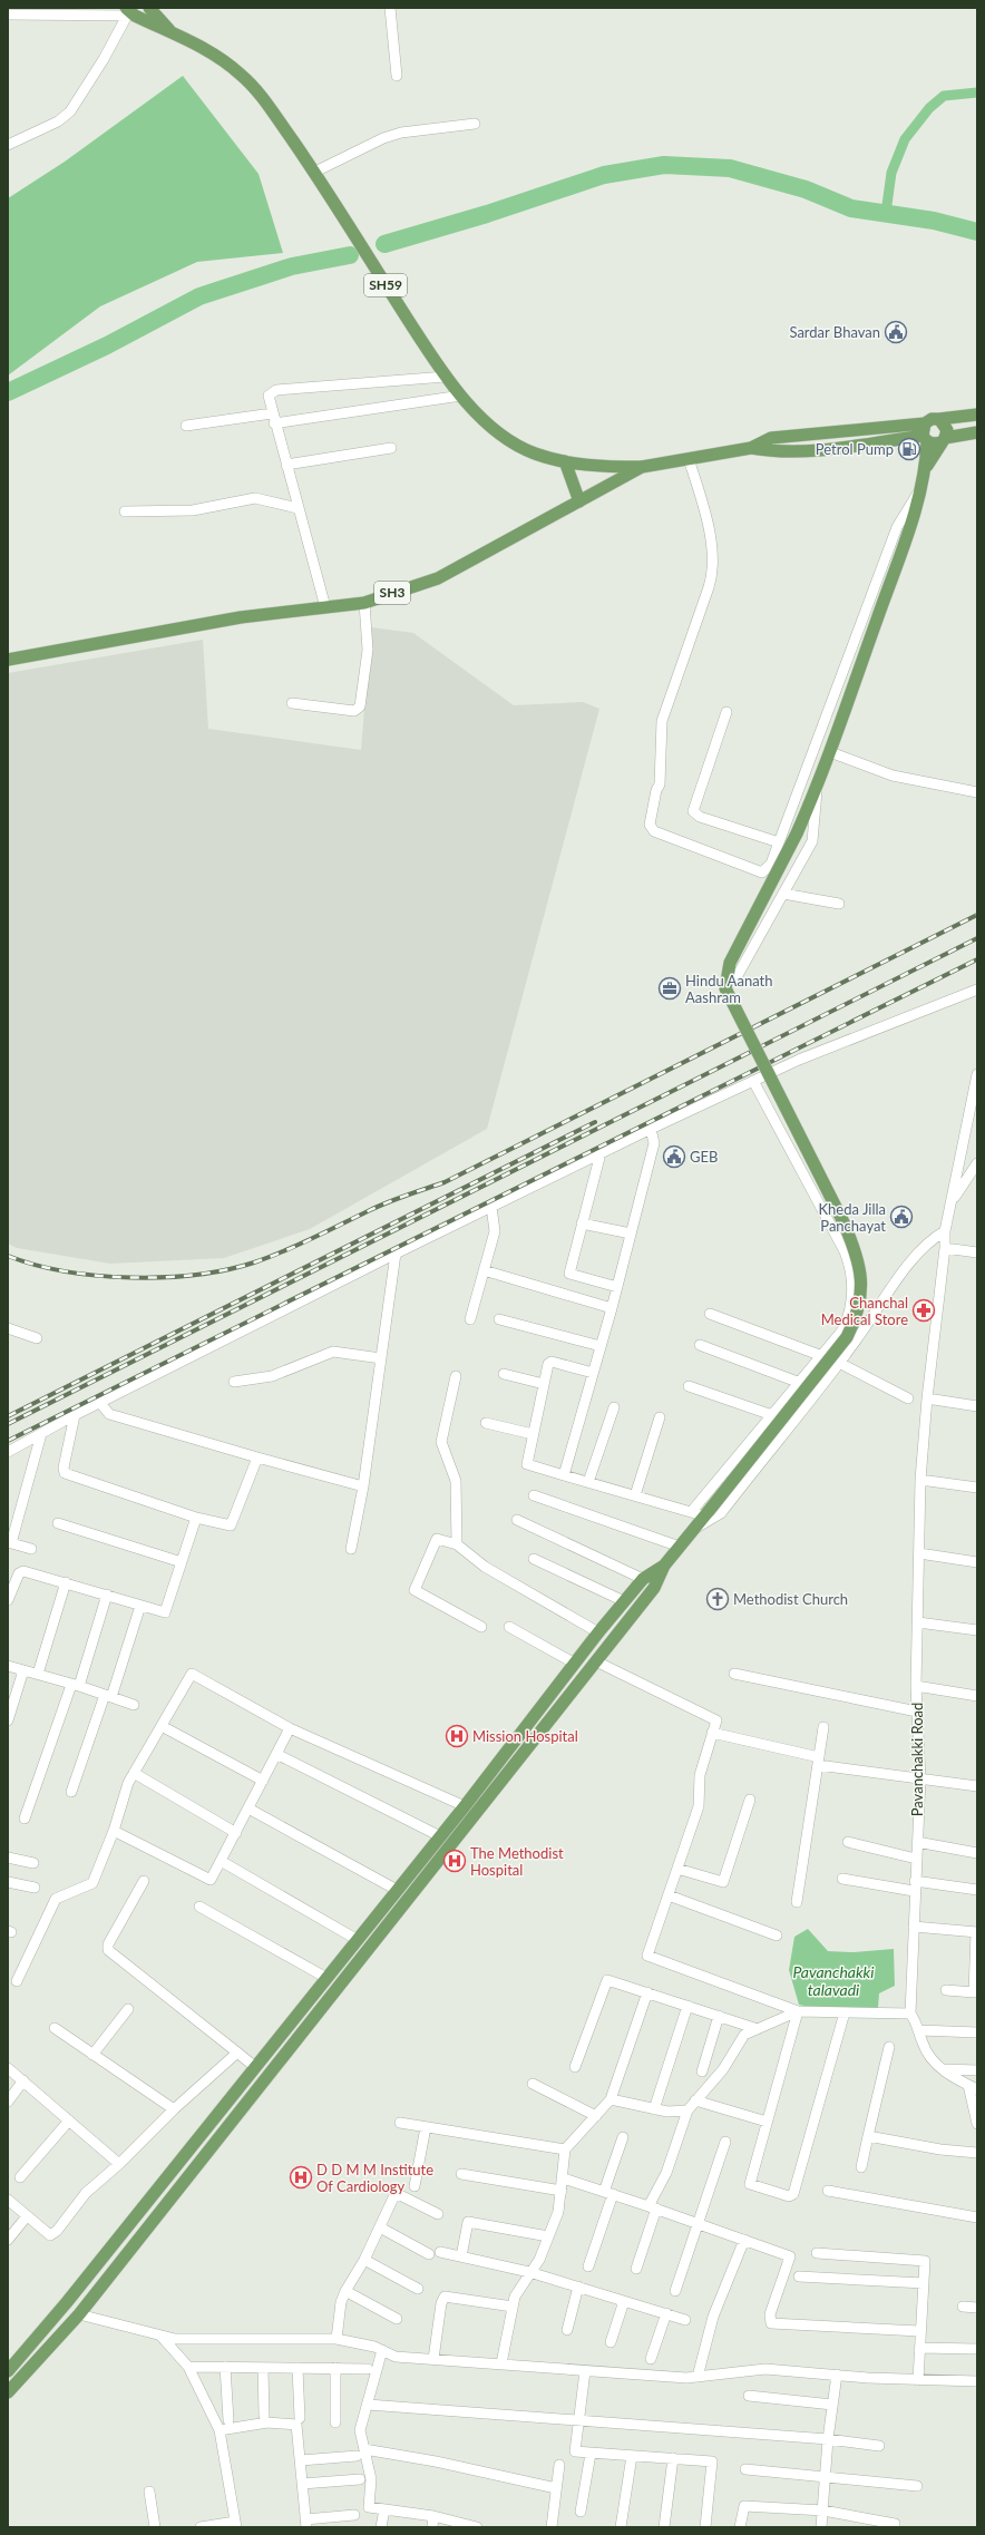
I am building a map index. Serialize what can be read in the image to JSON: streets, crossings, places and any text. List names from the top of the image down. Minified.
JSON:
{"streets":{"main road":["SH59","SH3"],"street":["Pavanchakki Road"]},"crossings":[["SH59","SH3"]],"water":["Pavanchakki talavadi"],"places":{"public building":["Sardar Bhavan","GEB","Kheda Jilla Panchayat"],"fuel station":["Petrol Pump"],"office":["Hindu Aanath Aashram"],"pharmacy":["Chanchal Medical Store"],"church":["Methodist Church"],"hospital":["Mission Hospital","The Methodist Hospital","D D M M Institute Of Cardiology"]}}
